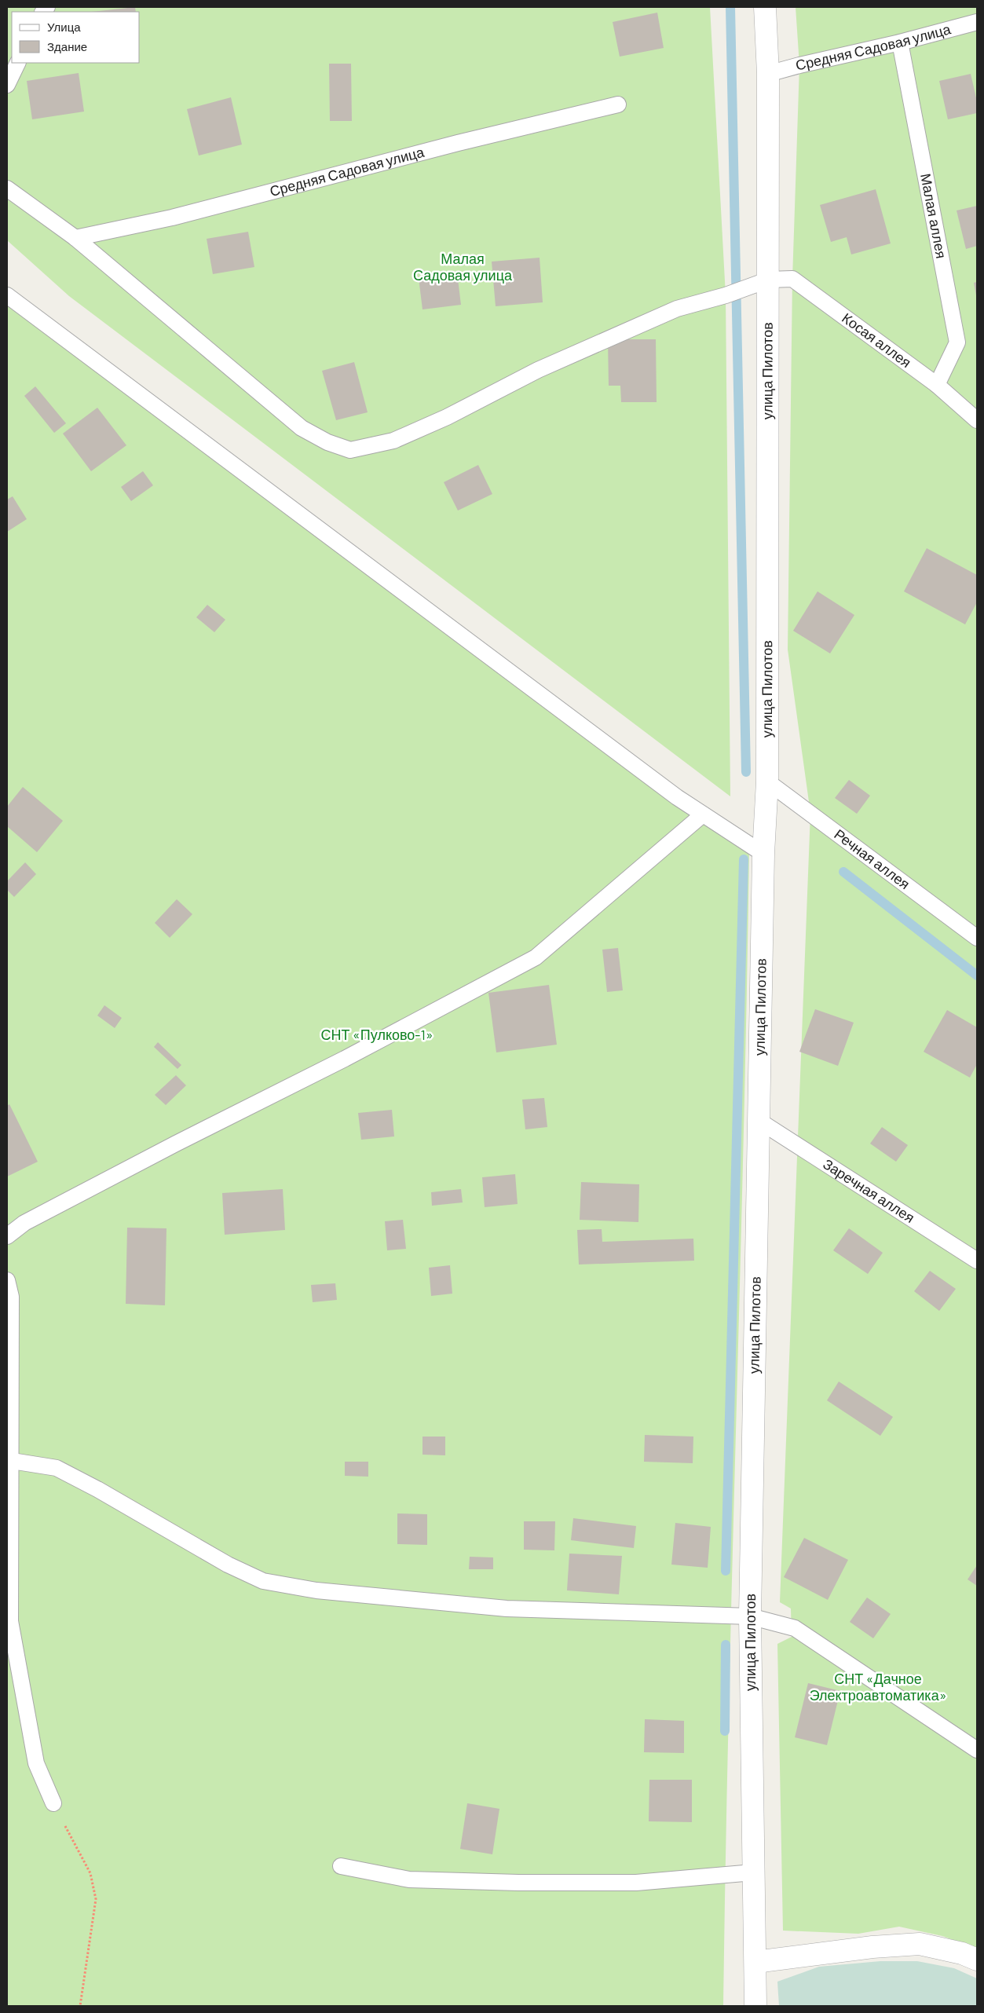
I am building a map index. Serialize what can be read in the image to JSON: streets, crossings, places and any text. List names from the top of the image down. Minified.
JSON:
{"streets":{"street":["улица Пилотов"],"lane":["Средняя Садовая улица","Малая аллея","Косая аллея","Речная аллея","Заречная аллея"]},"crossings":[["Средняя Садовая улица","Малая аллея"],["Средняя Садовая улица","улица Пилотов"],["Малая аллея","Косая аллея"],["Косая аллея","улица Пилотов"],["улица Пилотов","Речная аллея"],["улица Пилотов","Заречная аллея"]],"parks":["Малая Садовая улица","СНТ «Пулково-1»","СНТ «Дачное Электроавтоматика»"],"legend":["Улица","Здание"]}
